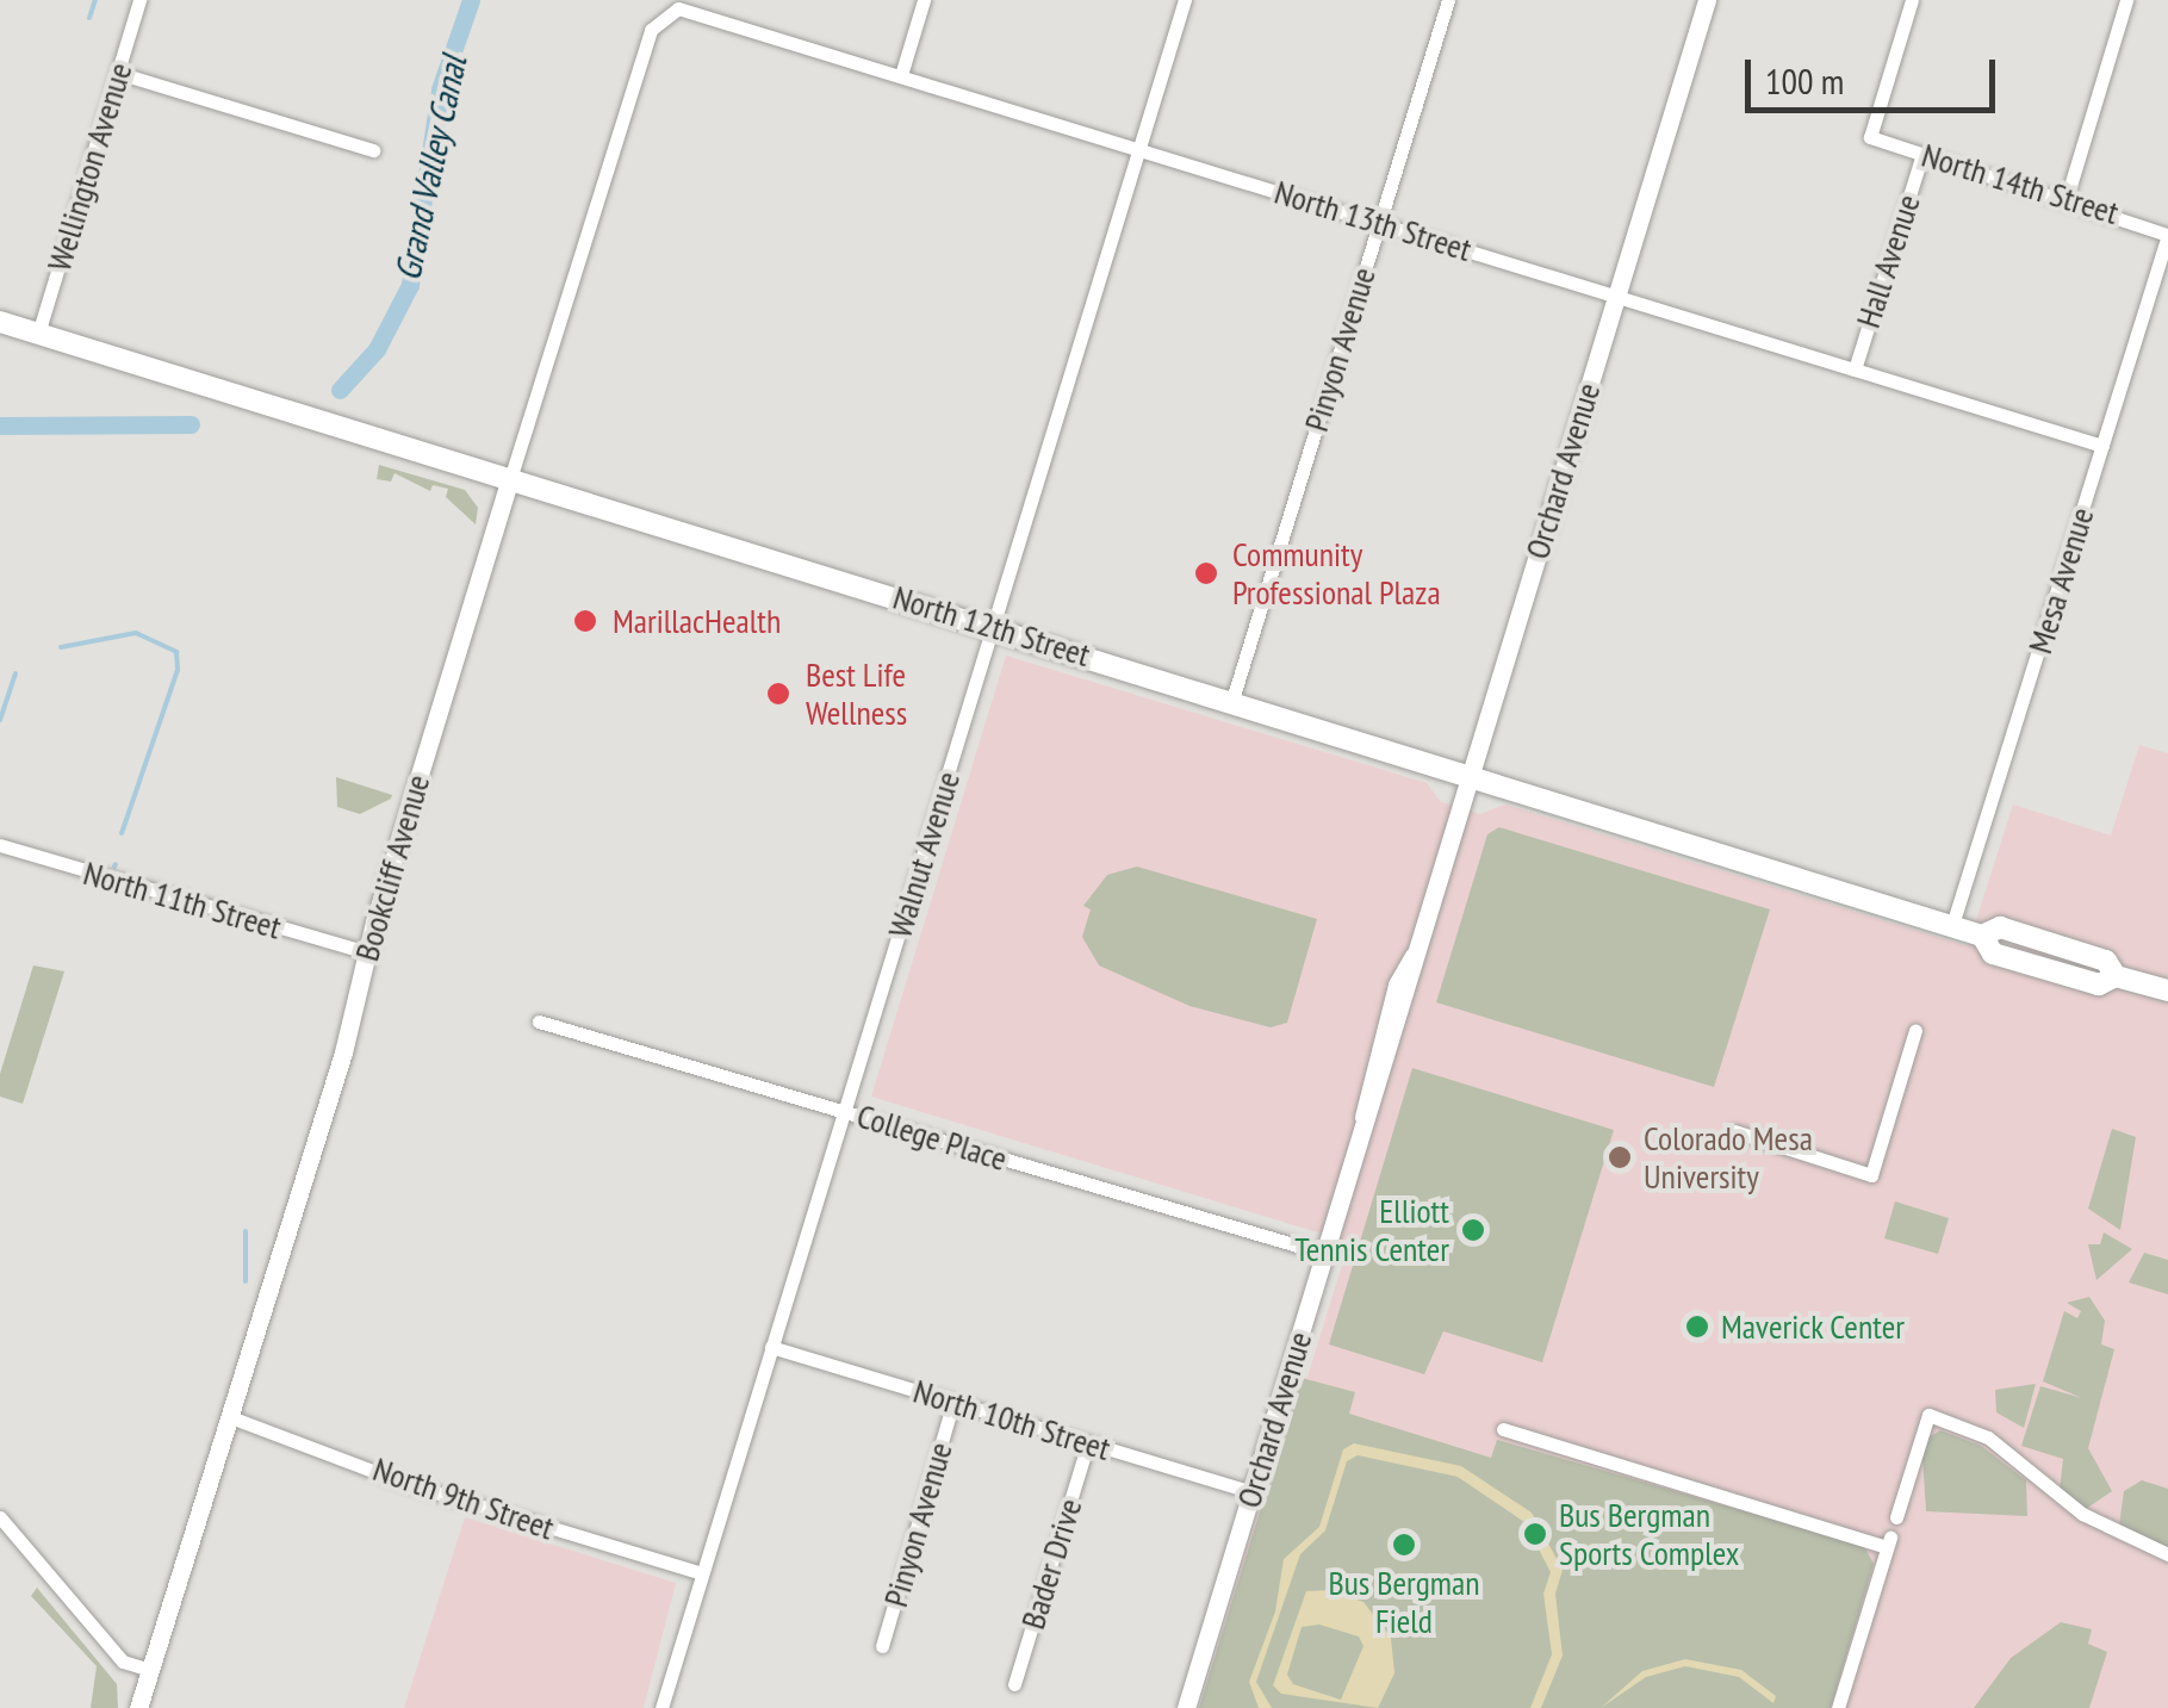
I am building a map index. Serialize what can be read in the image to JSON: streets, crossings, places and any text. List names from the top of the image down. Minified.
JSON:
{"streets":{"main road":["North 12th Street"],"street":["Wellington Avenue","North 14th Street","North 13th Street","Hall Avenue","Pinyon Avenue","Orchard Avenue","Mesa Avenue","Walnut Avenue","Bookcliff Avenue","North 11th Street","College Place","North 10th Street","North 9th Street","Bader Drive"]},"crossings":[["Wellington Avenue","North 12th Street"],["North 14th Street","Hall Avenue"],["North 14th Street","Mesa Avenue"],["North 13th Street","Hall Avenue"],["North 13th Street","Pinyon Avenue"],["North 13th Street","Orchard Avenue"],["North 13th Street","Mesa Avenue"],["North 13th Street","Walnut Avenue"],["North 13th Street","Bookcliff Avenue"],["Pinyon Avenue","North 12th Street"],["Pinyon Avenue","North 10th Street"],["Orchard Avenue","North 12th Street"],["Orchard Avenue","College Place"],["Orchard Avenue","North 10th Street"],["Mesa Avenue","North 12th Street"],["North 12th Street","Walnut Avenue"],["North 12th Street","Bookcliff Avenue"],["Walnut Avenue","College Place"],["Walnut Avenue","North 10th Street"],["Walnut Avenue","North 9th Street"],["Bookcliff Avenue","North 11th Street"],["Bookcliff Avenue","North 9th Street"],["North 10th Street","Bader Drive"]],"water":["Grand Valley Canal"],"places":["Community Professional Plaza","MarillacHealth","Best Life Wellness","Colorado Mesa University","Elliott Tennis Center","Maverick Center","Bus Bergman Sports Complex","Bus Bergman Field"],"scale_bar":"100 m"}
